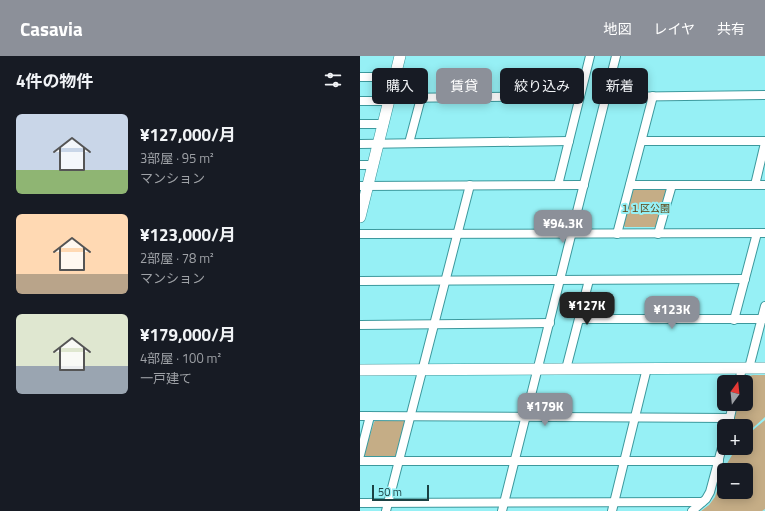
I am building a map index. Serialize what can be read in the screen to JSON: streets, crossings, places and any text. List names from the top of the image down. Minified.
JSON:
{"parks":["１１区公園"],"scale_bar":"50 m","north":"top","page":{"header":"Casavia","nav":["地図","レイヤ","共有"],"heading":"4件の物件","chip":["購入","賃貸","絞り込み","新着"],"list":[{"name":"¥127,000/月","note":"3部屋 · 95 m² · マンション"},{"name":"¥123,000/月","note":"2部屋 · 78 m² · マンション"},{"name":"¥179,000/月","note":"4部屋 · 100 m² · 一戸建て"}],"price":["¥94.3K","¥127K","¥123K","¥179K"],"map_buttons":["+","−"],"scale":"50 m"}}
